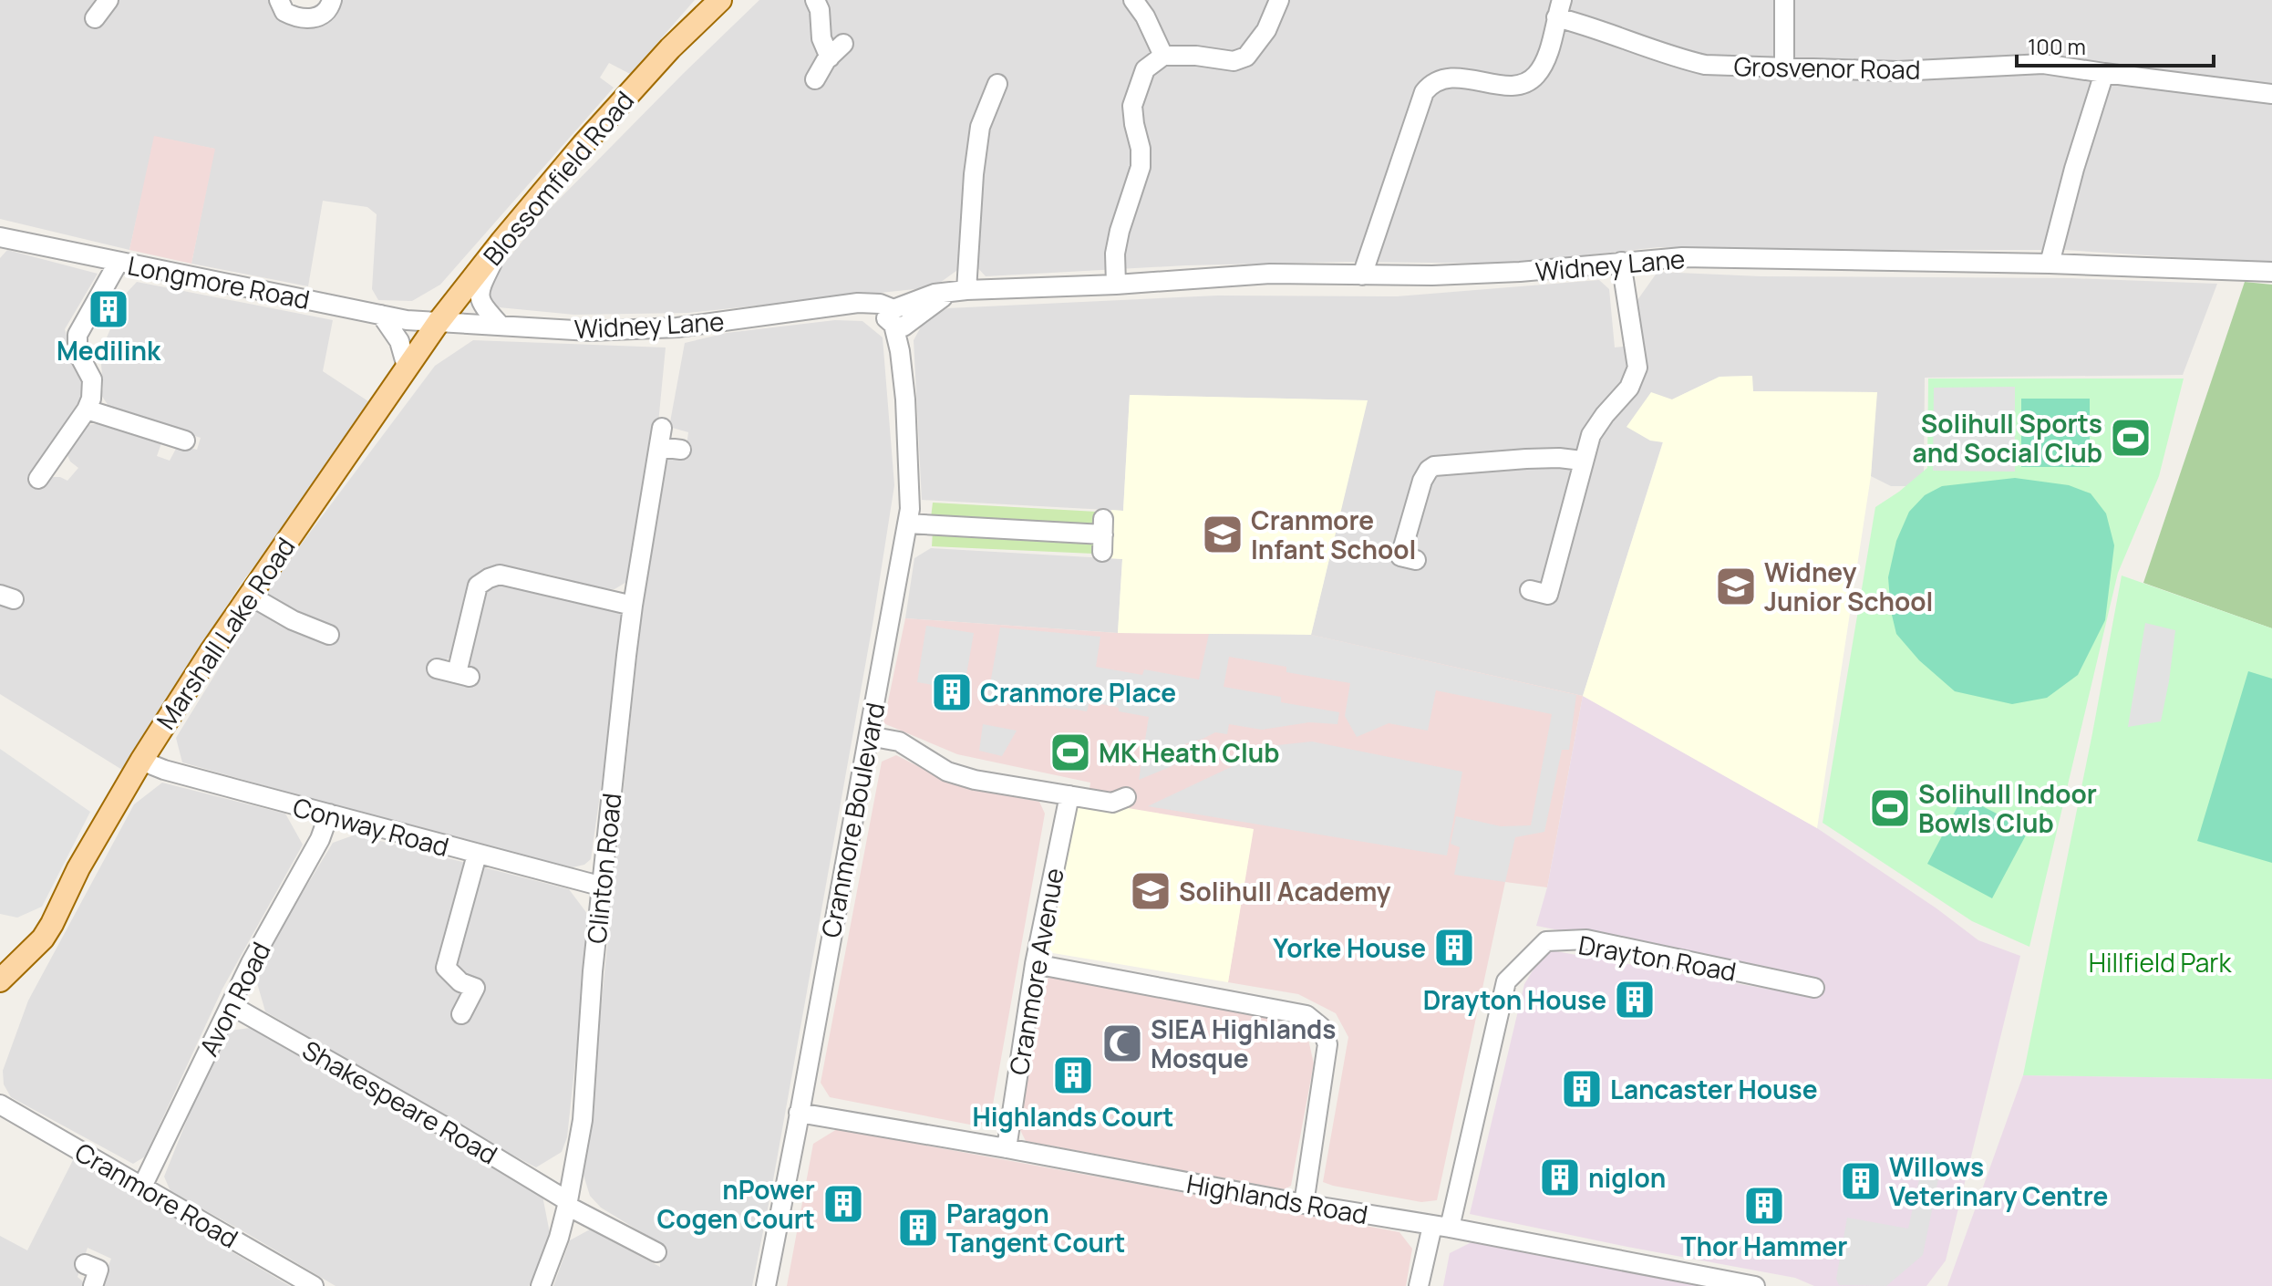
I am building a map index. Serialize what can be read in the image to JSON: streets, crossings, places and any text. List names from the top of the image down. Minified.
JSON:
{"streets":{"main road":["Blossomfield Road","Marshall Lake Road"],"street":["Grosvenor Road","Widney Lane","Longmore Road","Cranmore Boulevard","Conway Road","Clinton Road","Drayton Road","Cranmore Avenue","Avon Road","Shakespeare Road","Cranmore Road","Highlands Road"]},"crossings":[["Blossomfield Road","Widney Lane"],["Blossomfield Road","Longmore Road"],["Blossomfield Road","Marshall Lake Road"],["Widney Lane","Longmore Road"],["Widney Lane","Cranmore Boulevard"],["Marshall Lake Road","Conway Road"],["Cranmore Boulevard","Highlands Road"],["Conway Road","Clinton Road"],["Conway Road","Avon Road"],["Clinton Road","Shakespeare Road"],["Drayton Road","Highlands Road"],["Cranmore Avenue","Highlands Road"],["Avon Road","Shakespeare Road"],["Avon Road","Cranmore Road"]],"parks":["Hillfield Park"],"places":{"building":["Medilink","Cranmore Place","Yorke House","Drayton House","Highlands Court","Lancaster House","niglon","Willows Veterinary Centre","nPower Cogen Court","Thor Hammer","Paragon Tangent Court"],"sports":["Solihull Sports and Social Club","MK Heath Club","Solihull Indoor Bowls Club"],"school or university":["Cranmore Infant School","Widney Junior School","Solihull Academy"],"mosque":["SIEA Highlands Mosque"]},"scale_bar":"100 m"}
